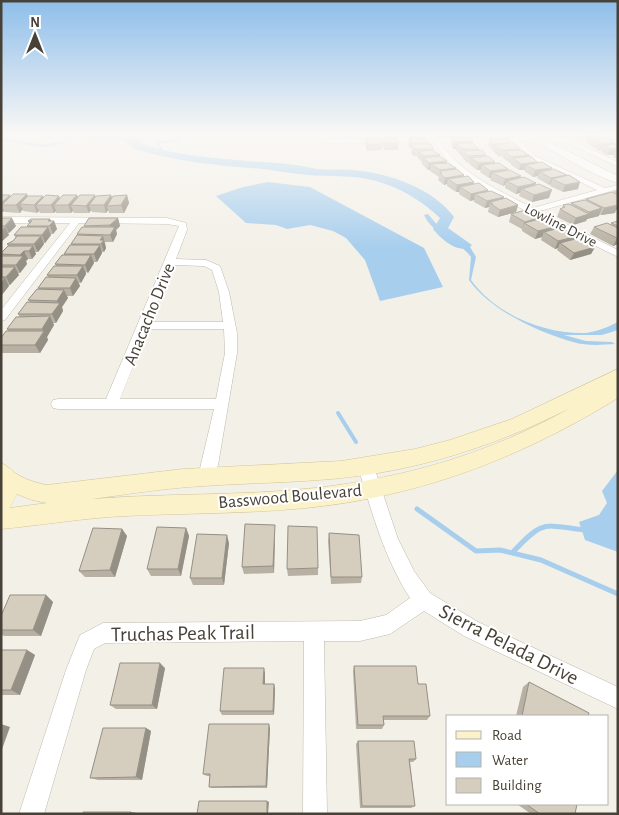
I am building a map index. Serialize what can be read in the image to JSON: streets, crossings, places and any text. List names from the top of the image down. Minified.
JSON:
{"streets":{"main road":["Basswood Boulevard"],"street":["Lowline Drive","Anacacho Drive","Truchas Peak Trail","Sierra Pelada Drive"]},"crossings":[["Basswood Boulevard","Sierra Pelada Drive"],["Truchas Peak Trail","Sierra Pelada Drive"]],"legend":["Road","Water","Building"],"north":"top"}
